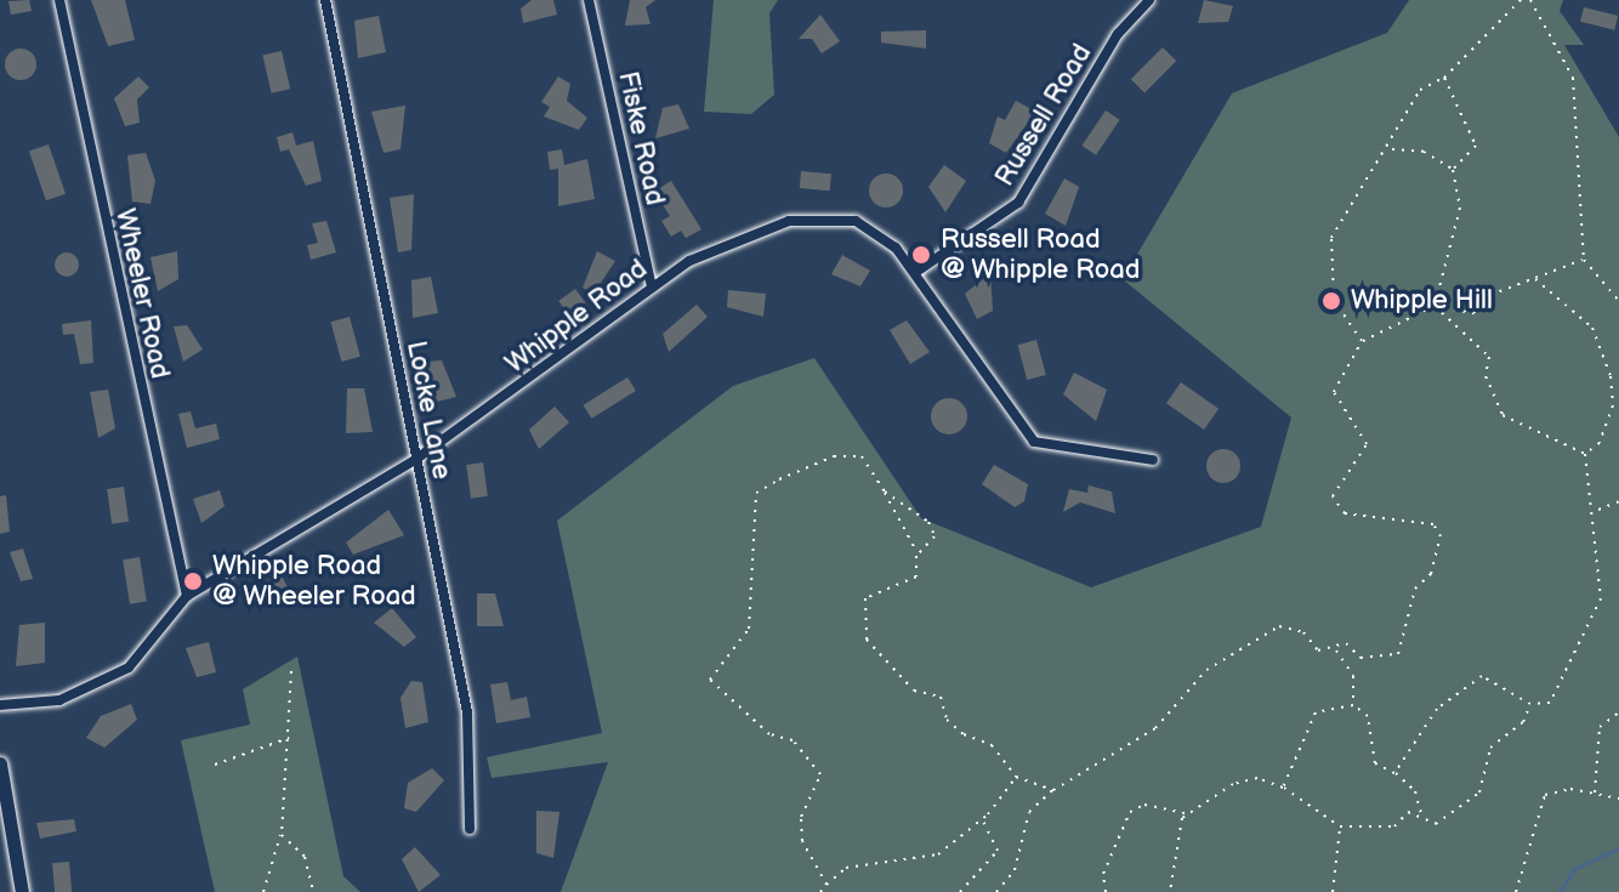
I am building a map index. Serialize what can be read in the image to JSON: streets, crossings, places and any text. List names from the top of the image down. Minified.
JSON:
{"streets":{"street":["Russell Road","Fiske Road","Wheeler Road","Whipple Road","Locke Lane"]},"crossings":[["Russell Road","Whipple Road"],["Fiske Road","Whipple Road"],["Wheeler Road","Whipple Road"],["Whipple Road","Locke Lane"]],"places":["Russell Road @ Whipple Road","Whipple Hill","Whipple Road @ Wheeler Road"]}
